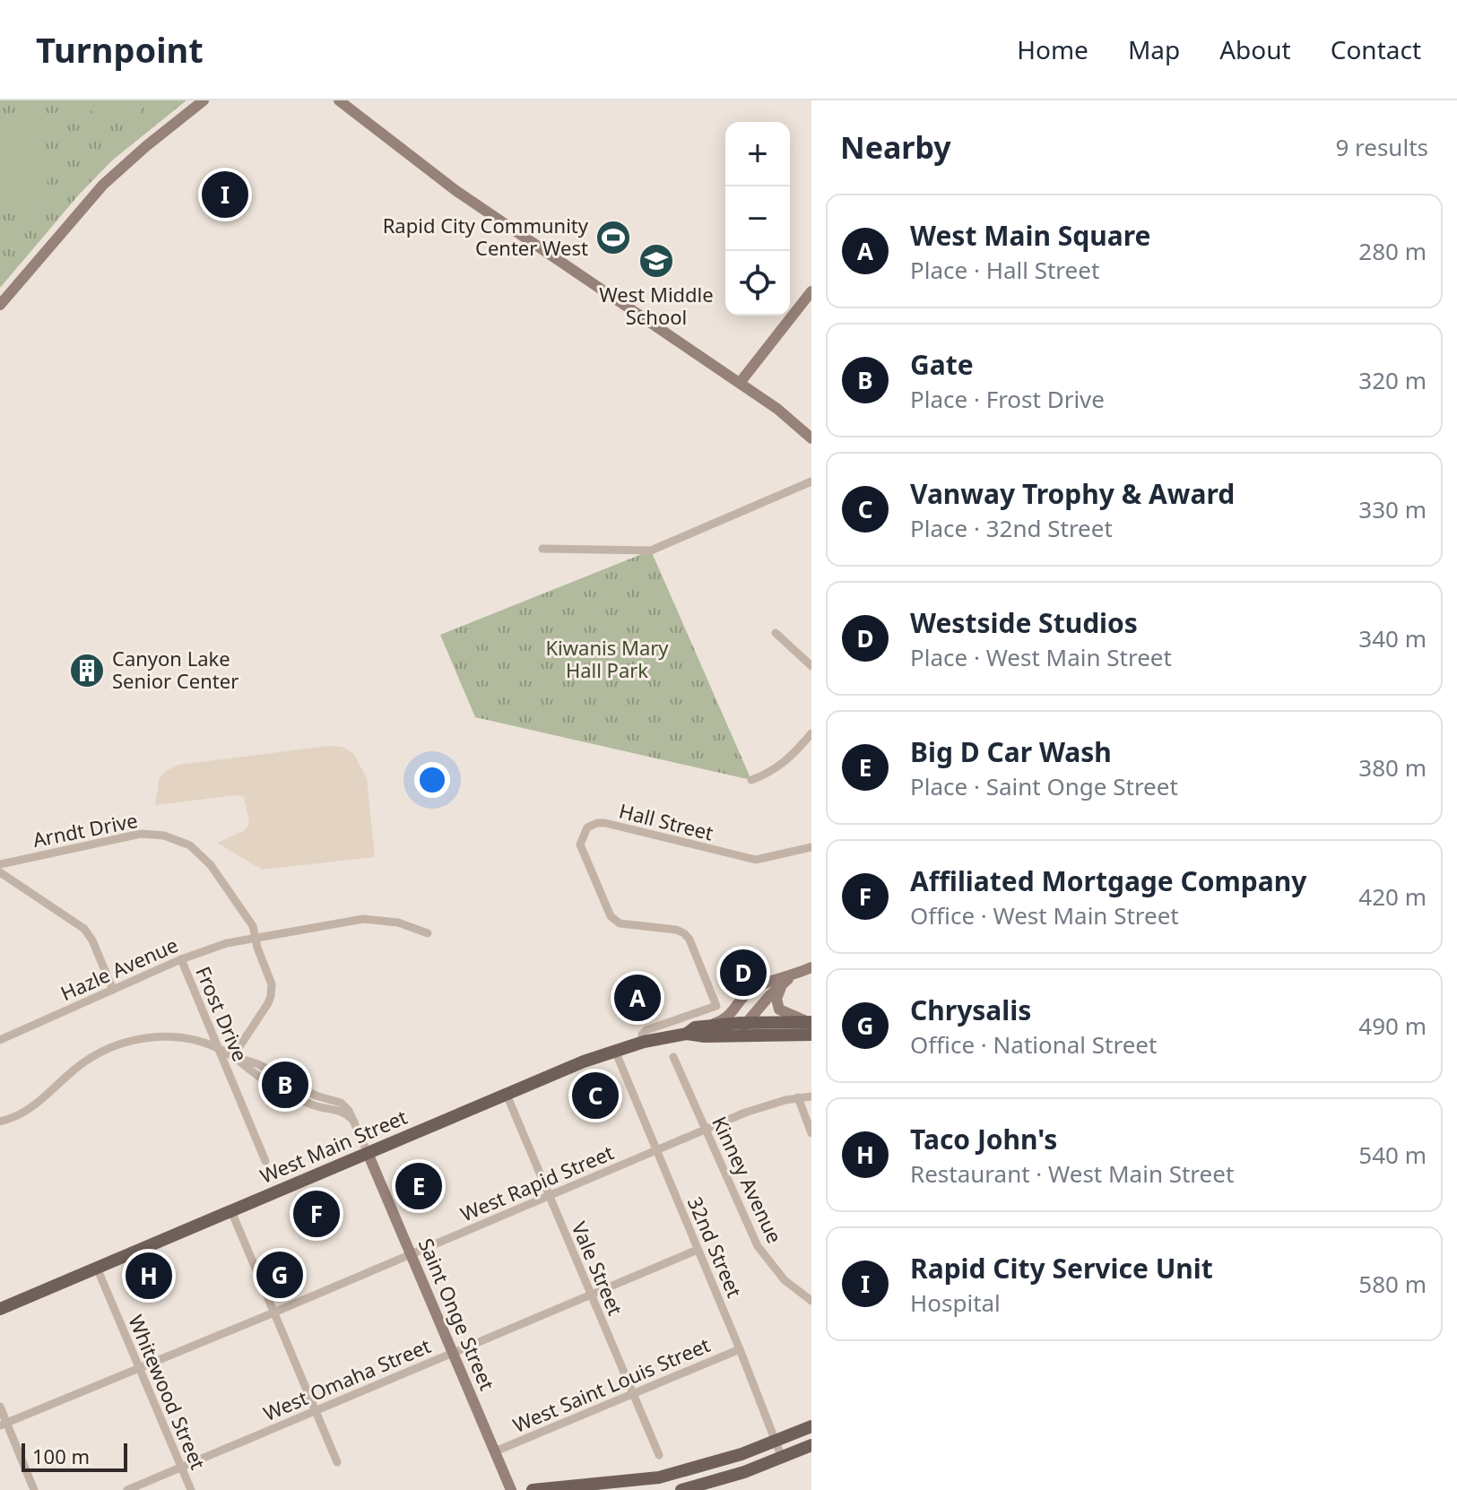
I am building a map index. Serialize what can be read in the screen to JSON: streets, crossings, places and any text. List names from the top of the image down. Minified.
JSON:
{"streets":{"main road":["West Main Street"],"street":["Hall Street","Arndt Drive","Hazle Avenue","Frost Drive","Kinney Avenue","West Rapid Street","32nd Street","Vale Street","Saint Onge Street","West Omaha Street","West Saint Louis Street","Whitewood Street"]},"crossings":[["Hall Street","West Main Street"],["Arndt Drive","Hazle Avenue"],["Hazle Avenue","Frost Drive"],["West Main Street","32nd Street"],["West Main Street","Vale Street"],["West Main Street","Saint Onge Street"],["West Main Street","Whitewood Street"],["Kinney Avenue","West Rapid Street"],["West Rapid Street","32nd Street"],["West Rapid Street","Vale Street"],["West Rapid Street","Saint Onge Street"],["West Rapid Street","Whitewood Street"],["32nd Street","West Omaha Street"],["32nd Street","West Saint Louis Street"],["Vale Street","West Omaha Street"],["Vale Street","West Saint Louis Street"],["Saint Onge Street","West Omaha Street"],["Saint Onge Street","West Saint Louis Street"],["West Omaha Street","Whitewood Street"]],"parks":["Kiwanis Mary Hall Park"],"places":{"sports":["Rapid City Community Center West"],"school or university":["West Middle School"],"building":["Canyon Lake Senior Center"]},"scale_bar":"100 m","page":{"header":"Turnpoint","nav":["Home","Map","About","Contact"],"heading":["Nearby","9 results"],"map_buttons":["+","−"],"pins":["I","D","A","B","C","E","F","G","H"],"list":[{"mark":"A","name":"West Main Square","note":"Place · Hall Street","value":"280 m"},{"mark":"B","name":"Gate","note":"Place · Frost Drive","value":"320 m"},{"mark":"C","name":"Vanway Trophy & Award","note":"Place · 32nd Street","value":"330 m"},{"mark":"D","name":"Westside Studios","note":"Place · West Main Street","value":"340 m"},{"mark":"E","name":"Big D Car Wash","note":"Place · Saint Onge Street","value":"380 m"},{"mark":"F","name":"Affiliated Mortgage Company","note":"Office · West Main Street","value":"420 m"},{"mark":"G","name":"Chrysalis","note":"Office · National Street","value":"490 m"},{"mark":"H","name":"Taco John's","note":"Restaurant · West Main Street","value":"540 m"},{"mark":"I","name":"Rapid City Service Unit","note":"Hospital","value":"580 m"}],"scale":"100 m"}}
